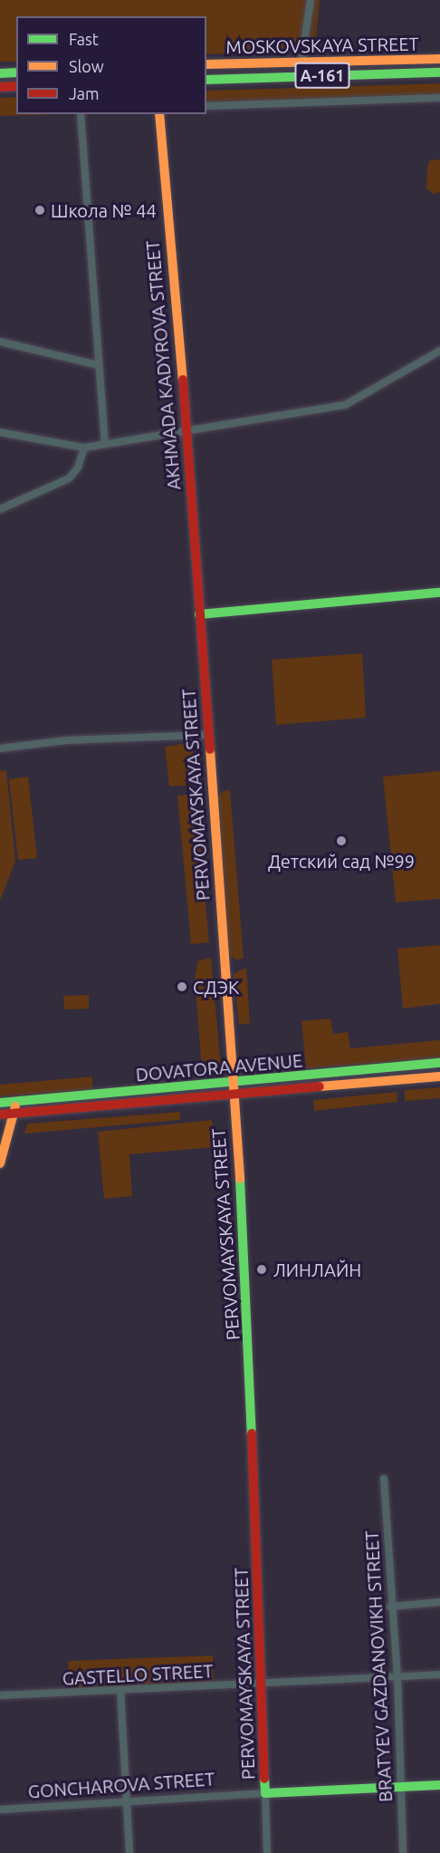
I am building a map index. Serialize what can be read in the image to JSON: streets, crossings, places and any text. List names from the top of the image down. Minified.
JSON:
{"streets":{"main road":["MOSKOVSKAYA STREET","А-161","AKHMADA KADYROVA STREET","PERVOMAYSKAYA STREET","DOVATORA AVENUE","GONCHAROVA STREET"],"street":["BRATYEV GAZDANOVIKH STREET","GASTELLO STREET"]},"crossings":[["AKHMADA KADYROVA STREET","PERVOMAYSKAYA STREET"],["PERVOMAYSKAYA STREET","DOVATORA AVENUE"],["PERVOMAYSKAYA STREET","GASTELLO STREET"],["PERVOMAYSKAYA STREET","GONCHAROVA STREET"],["BRATYEV GAZDANOVIKH STREET","GASTELLO STREET"],["BRATYEV GAZDANOVIKH STREET","GONCHAROVA STREET"]],"places":["Школа № 44","Детский сад №99","СДЭК","ЛИНЛАЙН"],"legend":["Fast","Slow","Jam"]}
